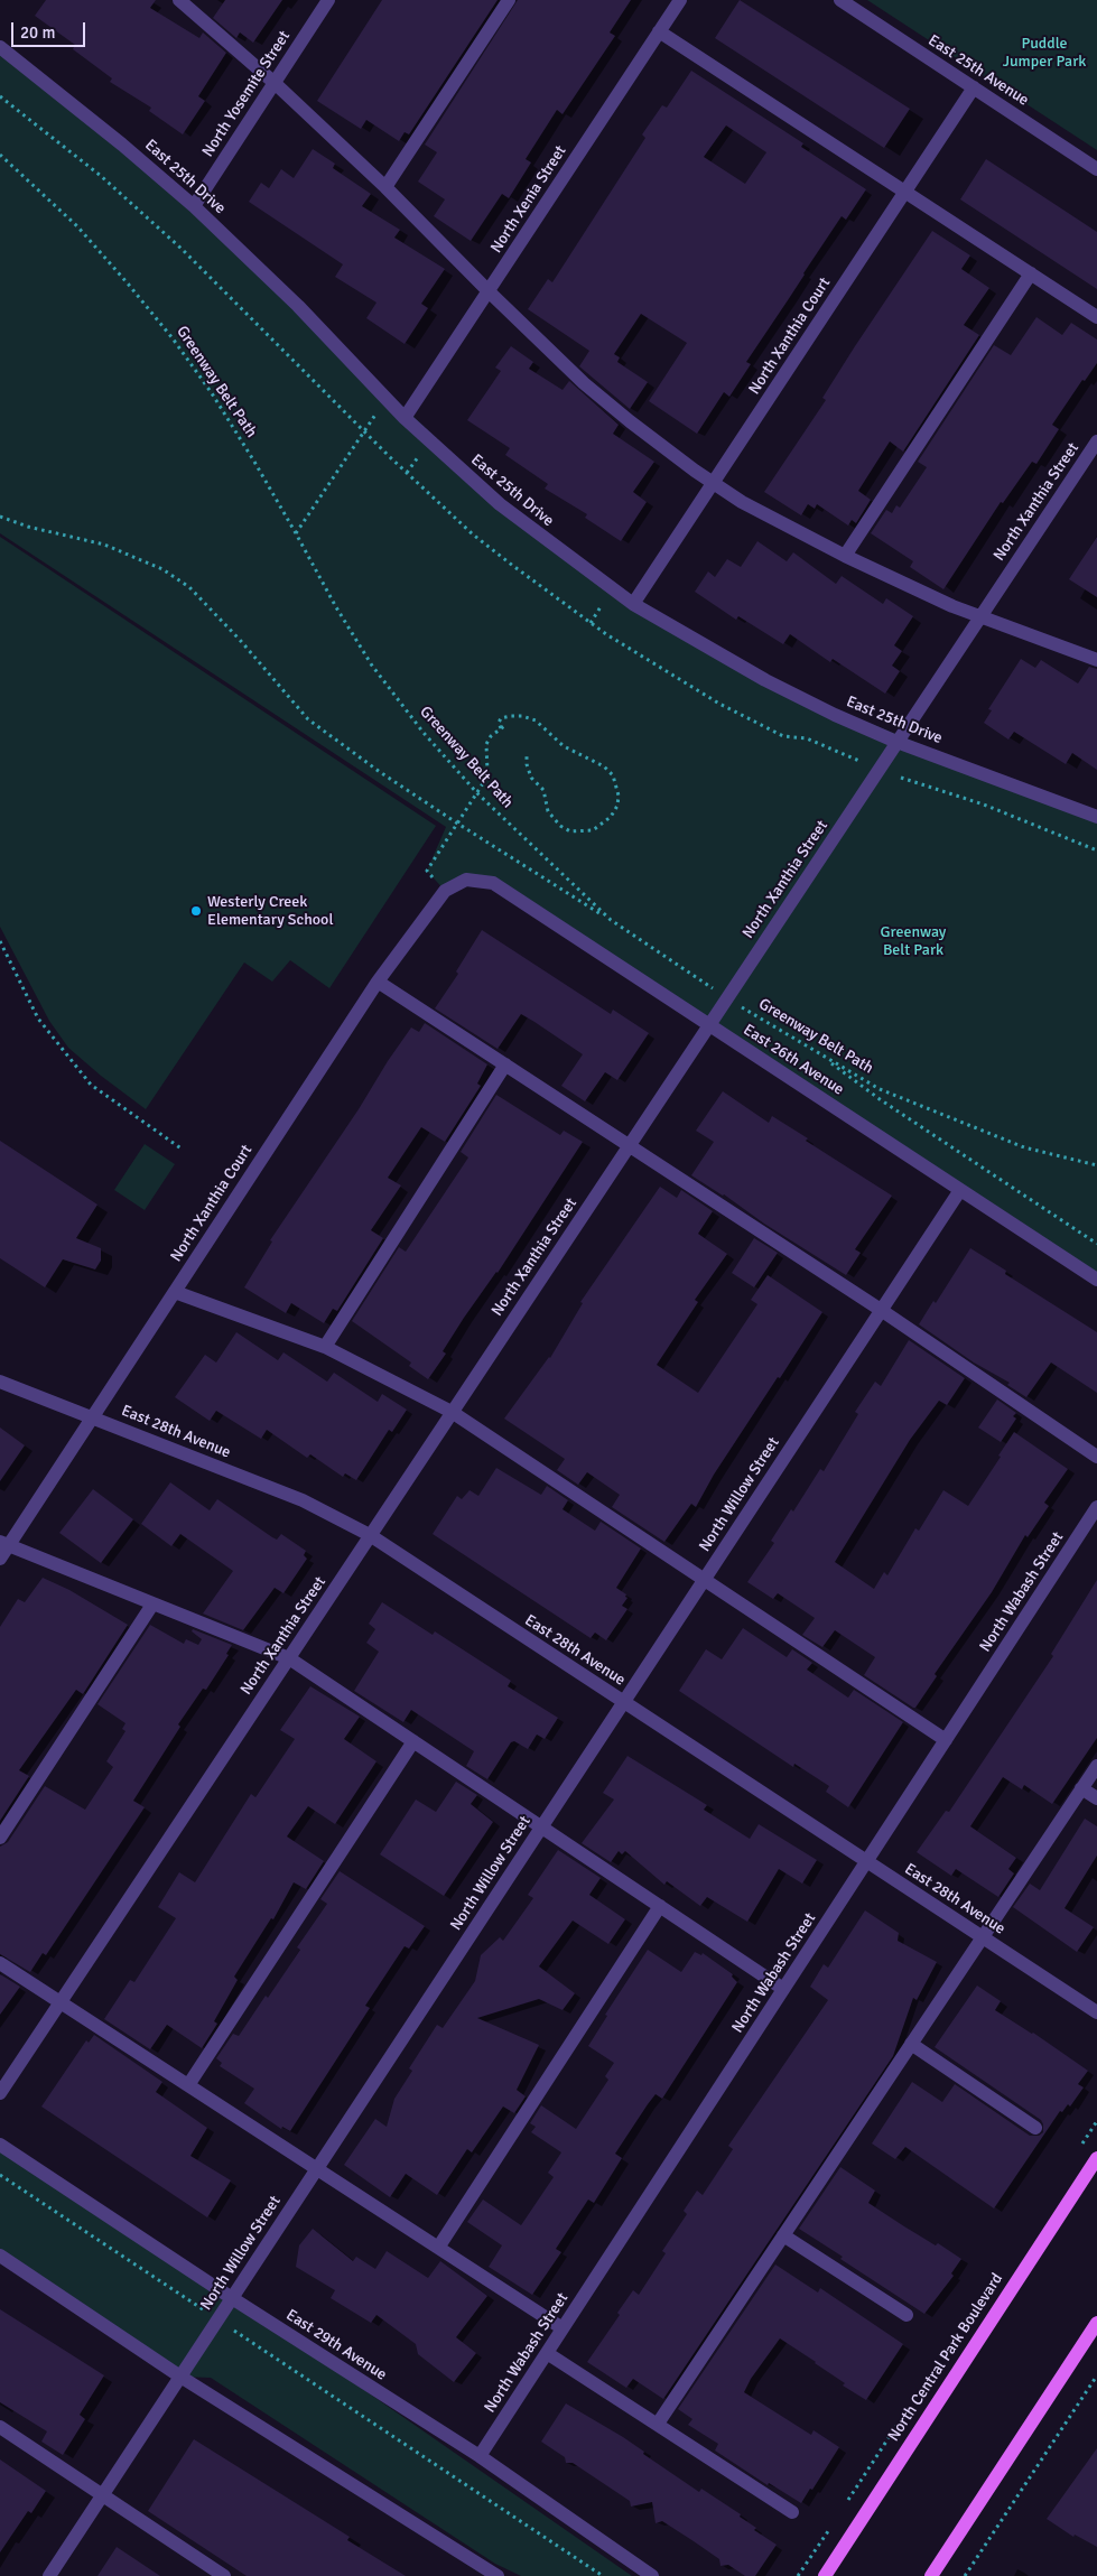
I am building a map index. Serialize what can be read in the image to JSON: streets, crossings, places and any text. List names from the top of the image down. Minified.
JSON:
{"streets":{"main road":["North Central Park Boulevard"],"street":["East 25th Avenue","North Yosemite Street","East 25th Drive","North Xenia Street","North Xanthia Court","North Xanthia Street","East 26th Avenue","East 28th Avenue","North Willow Street","North Wabash Street","East 29th Avenue"],"path":["Greenway Belt Path"]},"crossings":[["East 25th Avenue","North Xanthia Court"],["North Yosemite Street","East 25th Drive"],["East 25th Drive","North Xenia Street"],["East 25th Drive","North Xanthia Court"],["East 25th Drive","North Xanthia Street"],["North Xanthia Court","East 26th Avenue"],["North Xanthia Court","East 28th Avenue"],["Greenway Belt Path","North Xanthia Street"],["North Xanthia Street","East 26th Avenue"],["North Xanthia Street","East 28th Avenue"],["East 26th Avenue","North Willow Street"],["East 28th Avenue","North Willow Street"],["East 28th Avenue","North Wabash Street"],["North Willow Street","East 29th Avenue"],["North Wabash Street","East 29th Avenue"]],"parks":["Puddle Jumper Park","Greenway Belt Park"],"places":["Westerly Creek Elementary School"],"scale_bar":"20 m"}
